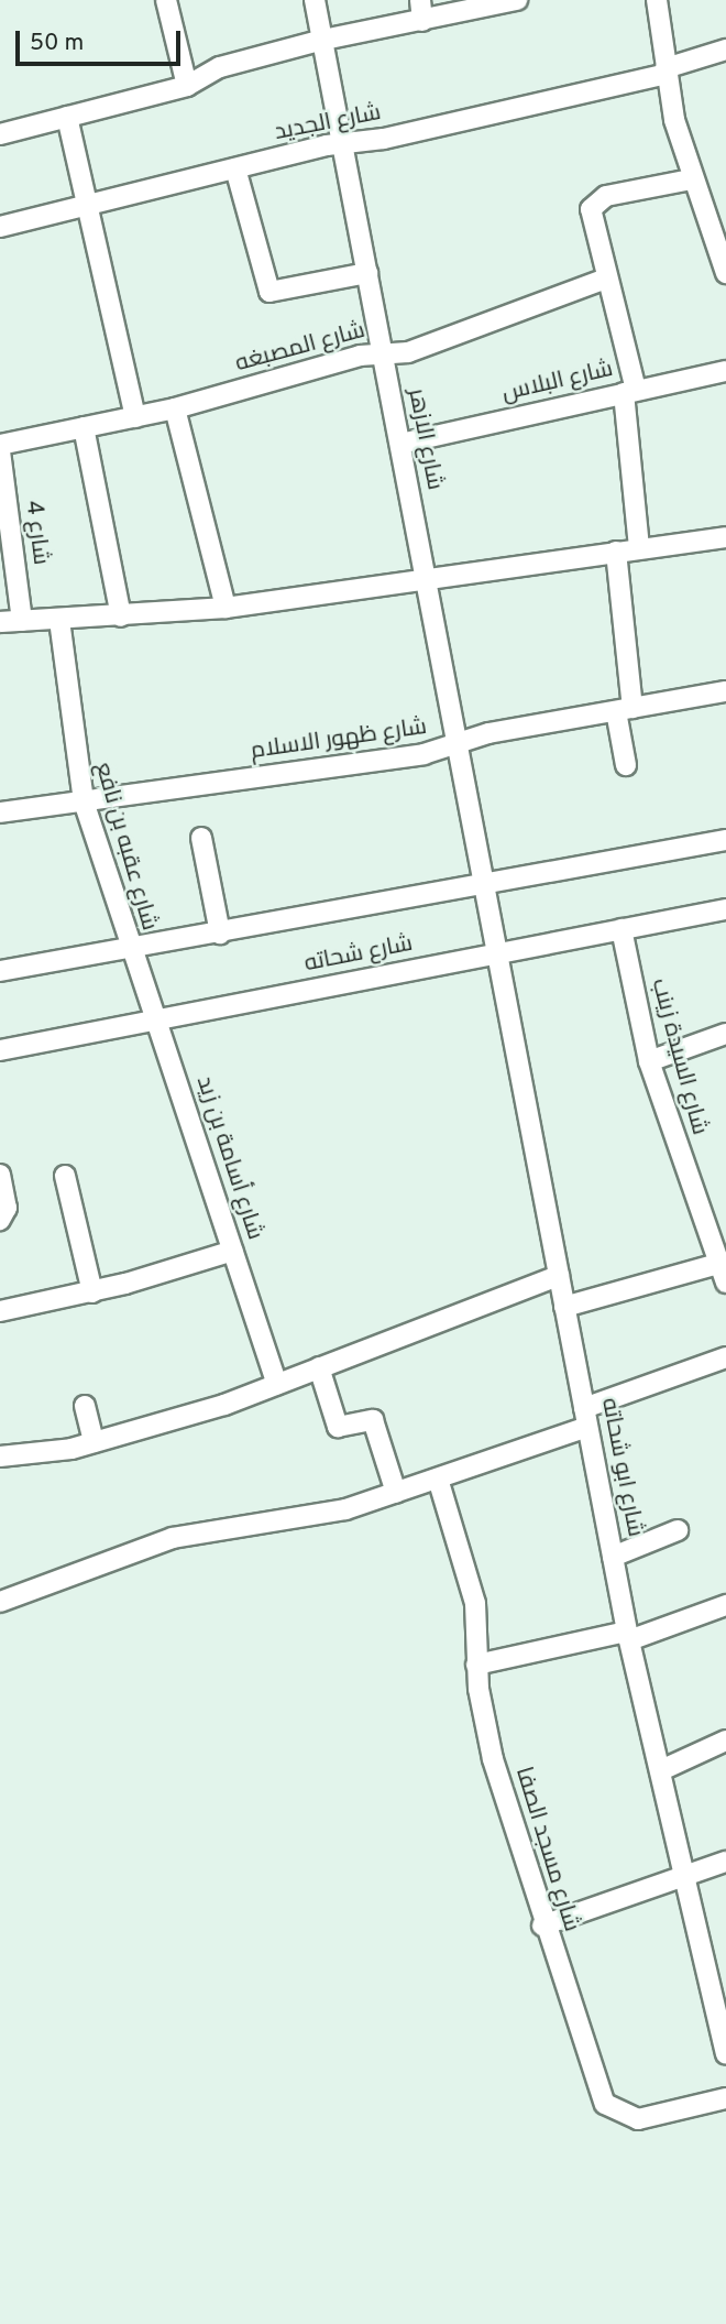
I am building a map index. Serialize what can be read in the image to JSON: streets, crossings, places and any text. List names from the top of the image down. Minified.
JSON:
{"streets":{"street":["شارع الجديد","شارع المصبغه","شارع البلاس","شارع الازهر","شارع 4","شارع ظهور الاسلام","شارع عقبه بن نافع","شارع شحاته","شارع السيدة زينب","شارع أسامة بن زيد","شارع ابو شحاته","شارع مسجد الصفا"]},"crossings":[["شارع الجديد","شارع الازهر"],["شارع المصبغه","شارع الازهر"],["شارع البلاس","شارع الازهر"],["شارع الازهر","شارع ظهور الاسلام"],["شارع الازهر","شارع شحاته"],["شارع الازهر","شارع ابو شحاته"],["شارع ظهور الاسلام","شارع عقبه بن نافع"],["شارع عقبه بن نافع","شارع شحاته"],["شارع عقبه بن نافع","شارع أسامة بن زيد"],["شارع شحاته","شارع السيدة زينب"],["شارع شحاته","شارع أسامة بن زيد"],["شارع شحاته","شارع ابو شحاته"]],"scale_bar":"50 m"}
